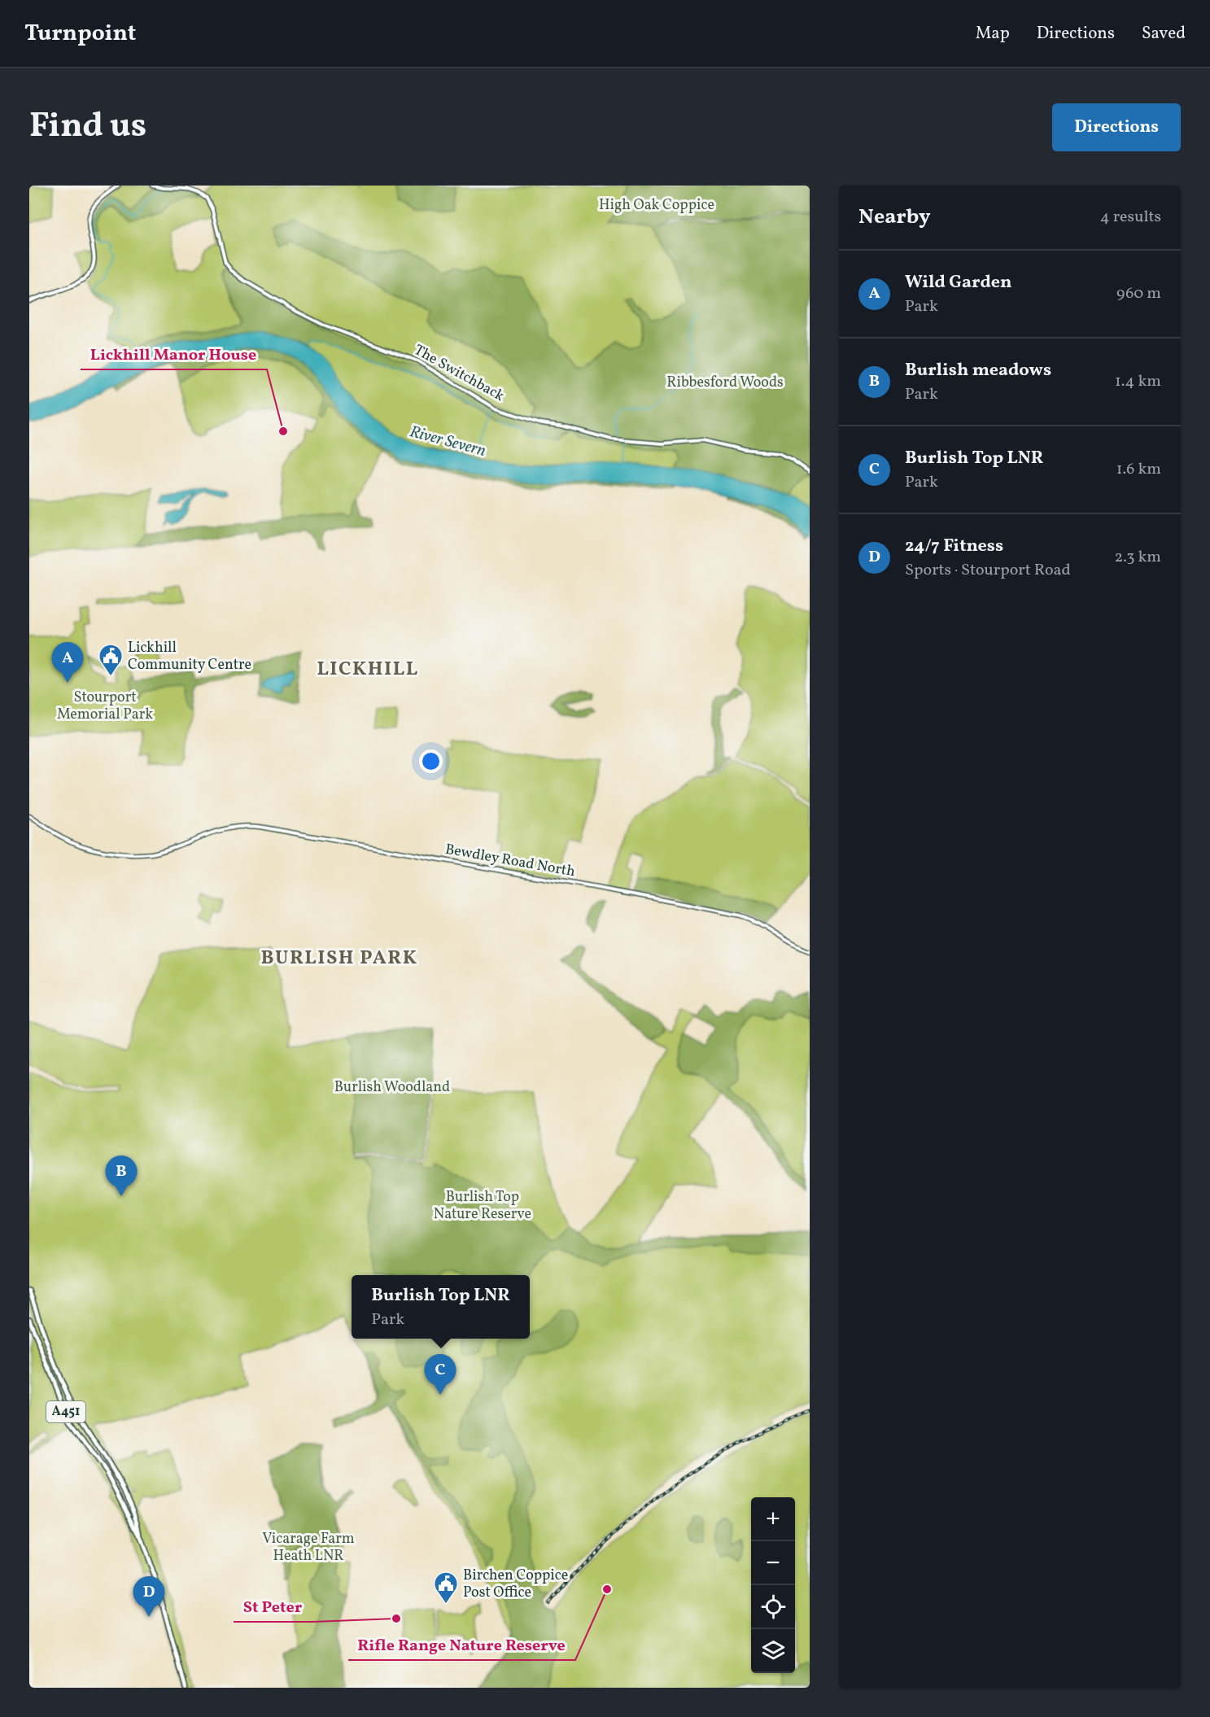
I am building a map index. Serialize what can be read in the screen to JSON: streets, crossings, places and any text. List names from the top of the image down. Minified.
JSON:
{"streets":{"main road":["The Switchback","Bewdley Road North","A451"]},"districts":["LICKHILL","BURLISH PARK"],"water":["River Severn"],"parks":["High Oak Coppice","Ribbesford Woods","Stourport Memorial Park","Burlish Woodland","Burlish Top Nature Reserve","Vicarage Farm Heath LNR"],"places":{"other":["Lickhill Manor House","Rifle Range Nature Reserve","St Peter"],"public building":["Lickhill Community Centre","Birchen Coppice Post Office"]},"page":{"header":"Turnpoint","nav":["Map","Directions","Saved"],"title":"Find us","buttons":"Directions","heading":["Nearby","4 results"],"list":[{"mark":"A","name":"Wild Garden","note":"Park","value":"960 m"},{"mark":"B","name":"Burlish meadows","note":"Park","value":"1.4 km"},{"mark":"C","name":"Burlish Top LNR","note":"Park","value":"1.6 km"},{"mark":"D","name":"24/7 Fitness","note":"Sports · Stourport Road","value":"2.3 km"}],"pins":["A","B","C","D"],"popup":["Burlish Top LNR","Park"],"map_buttons":["+","−"]}}
